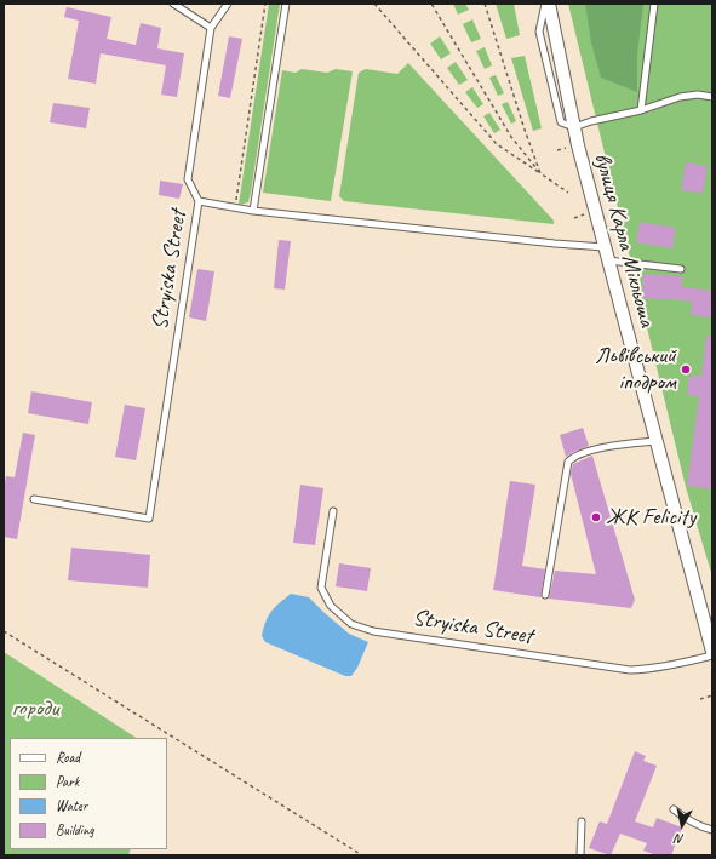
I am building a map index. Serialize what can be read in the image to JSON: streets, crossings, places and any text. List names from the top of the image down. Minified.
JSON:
{"streets":{"street":["вулиця Карла Мікльоша"],"lane":["Stryiska Street"]},"crossings":[["вулиця Карла Мікльоша","Stryiska Street"]],"parks":["городи"],"places":["Львівський іподром","ЖК Felicity"],"legend":["Road","Park","Water","Building"],"north":"bottom"}
